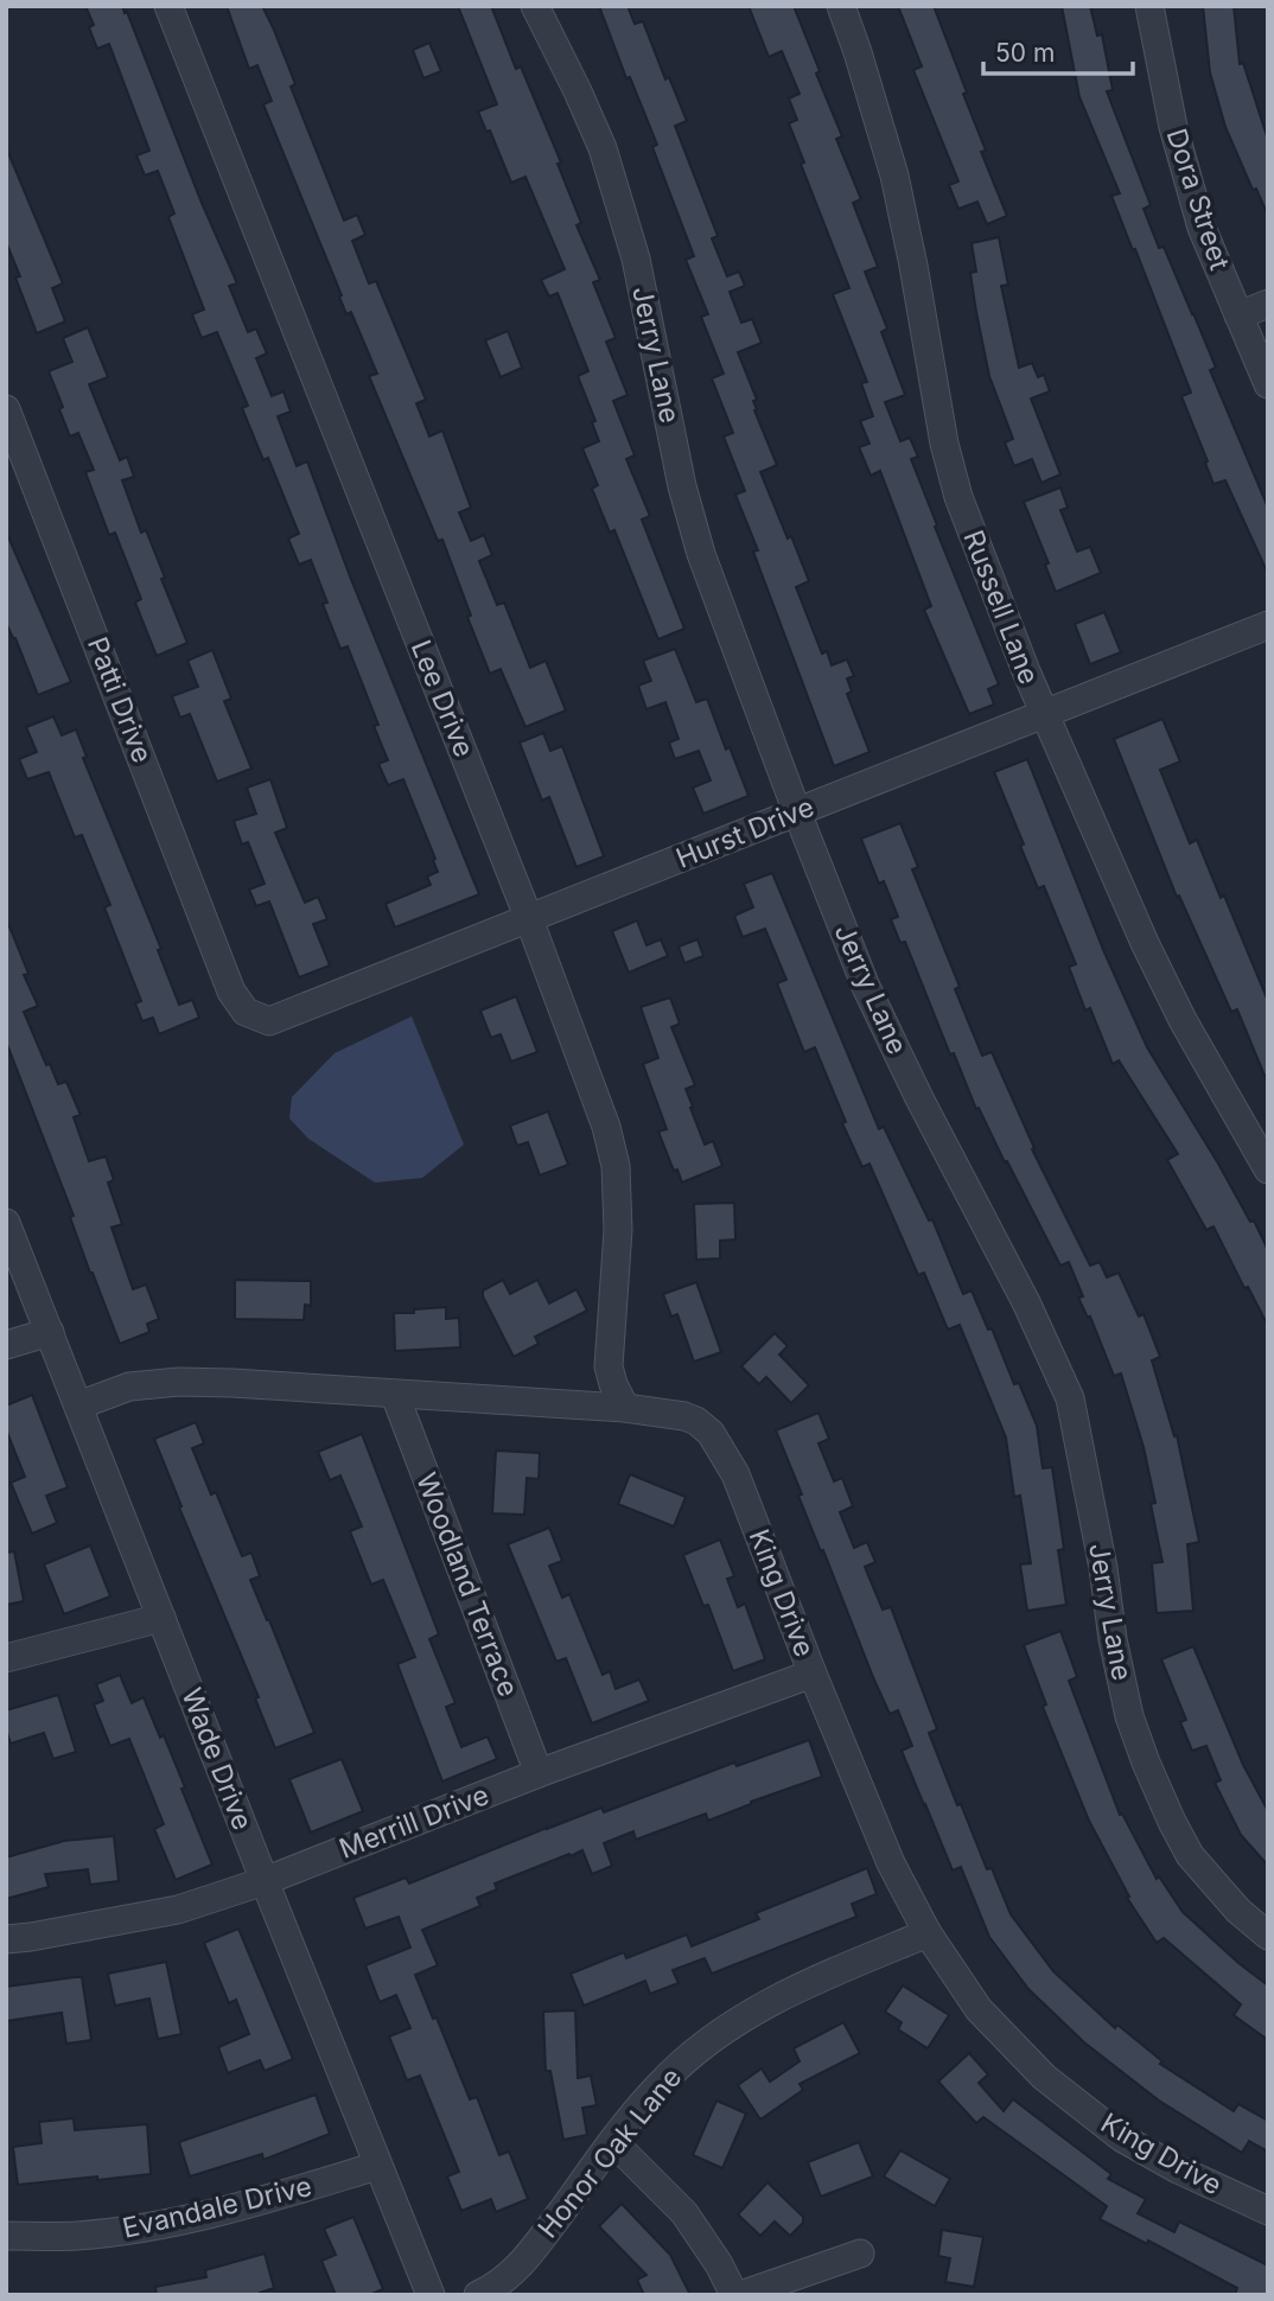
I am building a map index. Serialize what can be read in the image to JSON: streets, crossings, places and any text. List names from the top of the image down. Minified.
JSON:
{"streets":{"street":["Dora Street","Jerry Lane","Russell Lane","Lee Drive","Patti Drive","Hurst Drive","Woodland Terrace","King Drive","Wade Drive","Merrill Drive","Honor Oak Lane","Evandale Drive"]},"crossings":[["Jerry Lane","Hurst Drive"],["Russell Lane","Hurst Drive"],["Lee Drive","Hurst Drive"],["Lee Drive","King Drive"],["Patti Drive","Hurst Drive"],["Woodland Terrace","King Drive"],["Woodland Terrace","Merrill Drive"],["King Drive","Wade Drive"],["King Drive","Merrill Drive"],["King Drive","Honor Oak Lane"],["Wade Drive","Merrill Drive"],["Wade Drive","Evandale Drive"]],"scale_bar":"50 m"}
